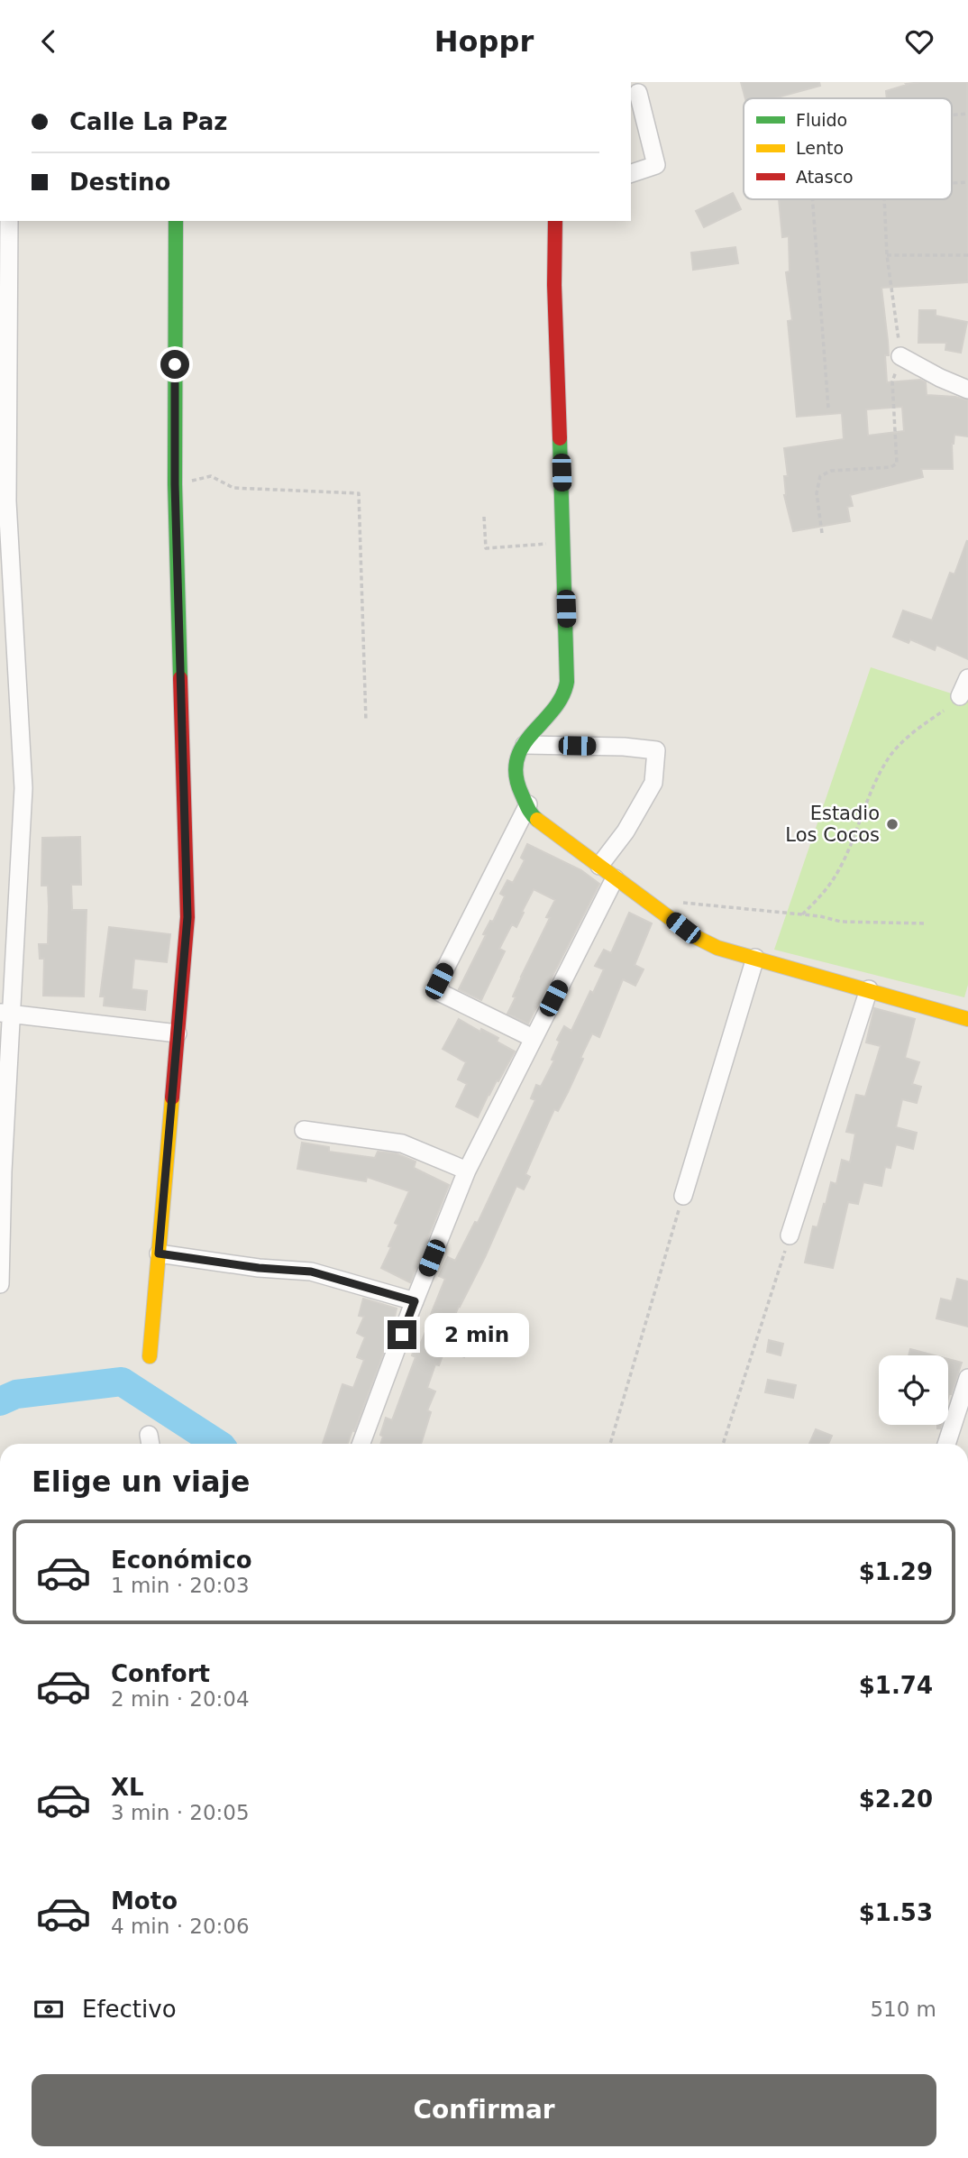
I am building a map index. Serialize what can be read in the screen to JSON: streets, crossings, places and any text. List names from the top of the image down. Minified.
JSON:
{"places":["Estadio Los Cocos"],"legend":["Fluido","Lento","Atasco"],"page":{"header":"Hoppr","banner":["Calle La Paz","Destino"],"bubble":"2 min","heading":"Elige un viaje","list":[{"name":"Económico","note":"1 min · 20:03","value":"$1.29"},{"name":"Confort","note":"2 min · 20:04","value":"$1.74"},{"name":"XL","note":"3 min · 20:05","value":"$2.20"},{"name":"Moto","note":"4 min · 20:06","value":"$1.53"}],"pay":["Efectivo","510 m"],"buttons":"Confirmar"}}
